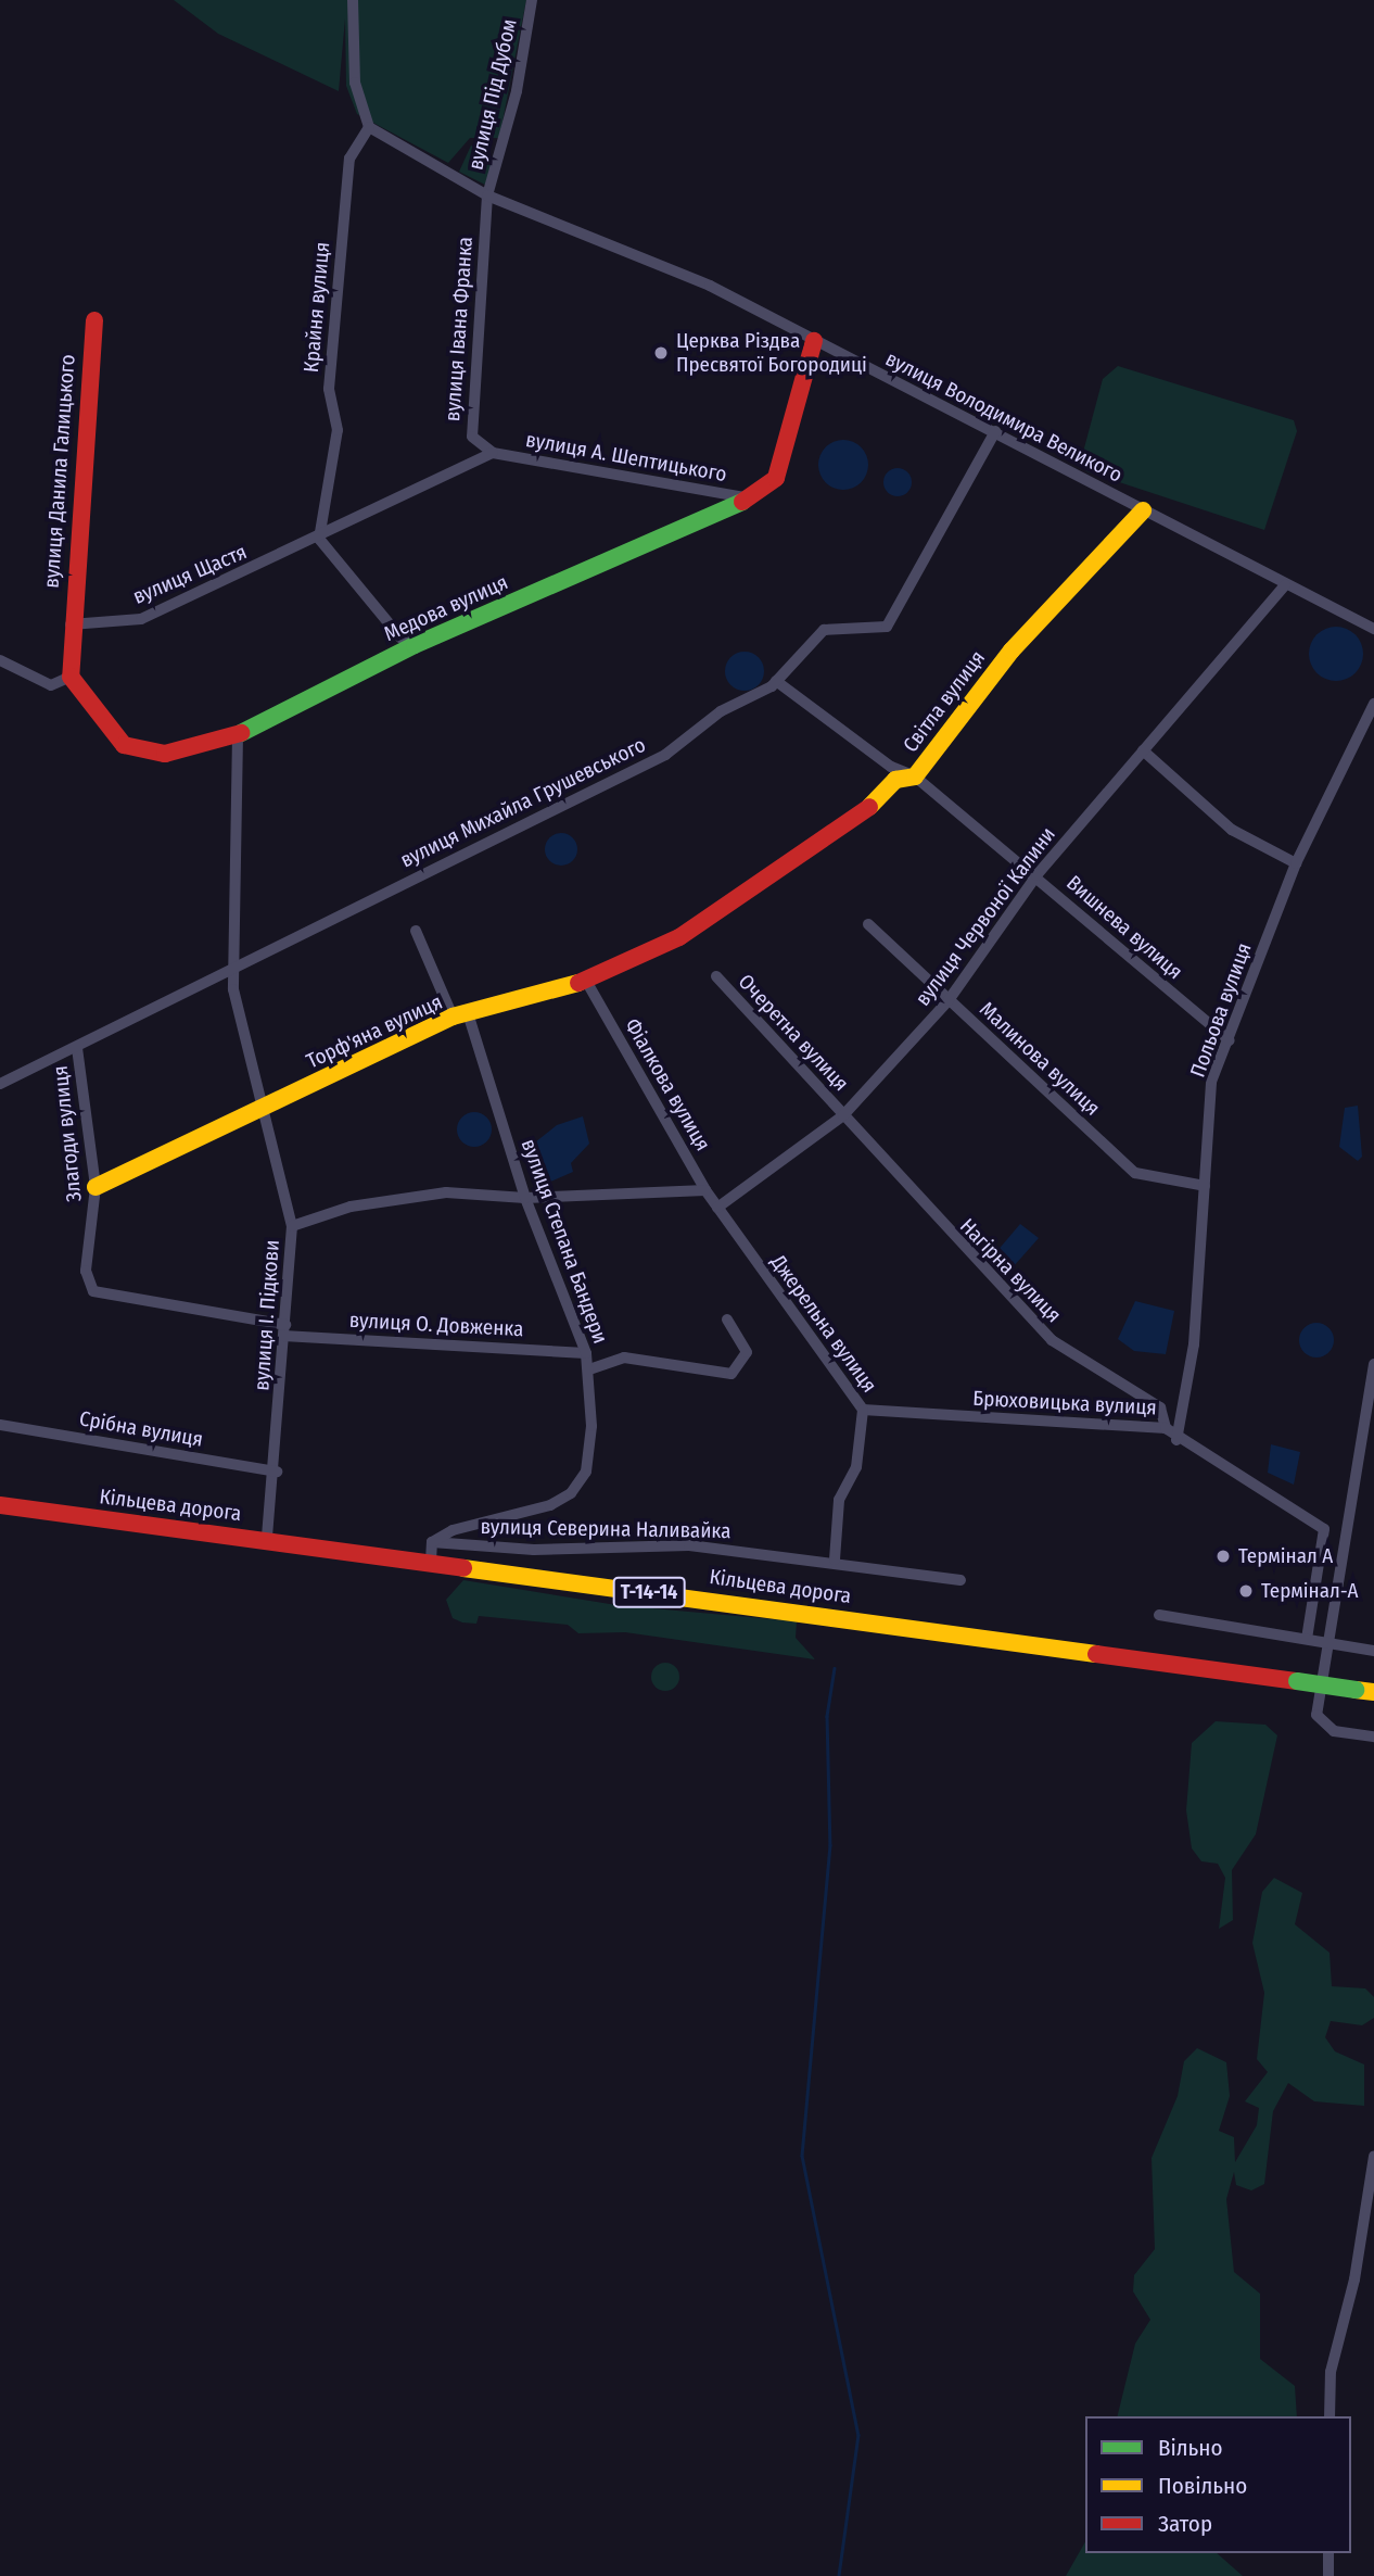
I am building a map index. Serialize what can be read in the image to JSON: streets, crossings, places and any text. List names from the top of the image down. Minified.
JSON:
{"streets":{"main road":["вулиця Данила Галицького","Медова вулиця","Світла вулиця","Торф'яна вулиця","Кільцева дорога","Т-14-14"],"street":["вулиця Під Дубом","Крайня вулиця","вулиця Івана Франка","вулиця Володимира Великого","вулиця А. Шептицького","вулиця Щастя","вулиця Михайла Грушевського","вулиця Червоної Калини","Вишнева вулиця","Польова вулиця","Очеретна вулиця","Малинова вулиця","Фіалкова вулиця","Злагоди вулиця","вулиця Степана Бандери","Нагірна вулиця","вулиця І. Підкови","Джерельна вулиця","вулиця О. Довженка","Брюховицька вулиця","Срібна вулиця","вулиця Северина Наливайка"]},"crossings":[["вулиця Під Дубом","вулиця Івана Франка"],["вулиця Під Дубом","вулиця Володимира Великого"],["Крайня вулиця","вулиця Володимира Великого"],["Крайня вулиця","вулиця Щастя"],["вулиця Івана Франка","вулиця Володимира Великого"],["вулиця Івана Франка","вулиця А. Шептицького"],["вулиця Івана Франка","вулиця Щастя"],["вулиця Володимира Великого","Медова вулиця"],["вулиця Володимира Великого","Світла вулиця"],["вулиця Володимира Великого","вулиця Михайла Грушевського"],["вулиця Володимира Великого","вулиця Червоної Калини"],["вулиця А. Шептицького","вулиця Щастя"],["вулиця А. Шептицького","Медова вулиця"],["вулиця Данила Галицького","вулиця Щастя"],["Медова вулиця","вулиця І. Підкови"],["Світла вулиця","Вишнева вулиця"],["Світла вулиця","Торф'яна вулиця"],["вулиця Михайла Грушевського","Вишнева вулиця"],["вулиця Михайла Грушевського","Злагоди вулиця"],["вулиця Михайла Грушевського","вулиця І. Підкови"],["вулиця Червоної Калини","Вишнева вулиця"],["вулиця Червоної Калини","Очеретна вулиця"],["вулиця Червоної Калини","Малинова вулиця"],["вулиця Червоної Калини","Фіалкова вулиця"],["вулиця Червоної Калини","Нагірна вулиця"],["вулиця Червоної Калини","Джерельна вулиця"],["Вишнева вулиця","Польова вулиця"],["Польова вулиця","Малинова вулиця"],["Польова вулиця","Брюховицька вулиця"],["Торф'яна вулиця","Фіалкова вулиця"],["Торф'яна вулиця","Злагоди вулиця"],["Торф'яна вулиця","вулиця Степана Бандери"],["Торф'яна вулиця","вулиця І. Підкови"],["Очеретна вулиця","Нагірна вулиця"],["Фіалкова вулиця","Джерельна вулиця"],["Злагоди вулиця","вулиця І. Підкови"],["Злагоди вулиця","вулиця О. Довженка"],["вулиця Степана Бандери","вулиця О. Довженка"],["вулиця Степана Бандери","вулиця Северина Наливайка"],["Нагірна вулиця","Брюховицька вулиця"],["вулиця І. Підкови","вулиця О. Довженка"],["вулиця І. Підкови","Срібна вулиця"],["вулиця І. Підкови","Кільцева дорога"],["Джерельна вулиця","Брюховицька вулиця"],["Джерельна вулиця","вулиця Северина Наливайка"]],"places":["Церква Різдва Пресвятої Богородиці","Термінал А","Термінал-А"],"legend":["Вільно","Повільно","Затор"]}
